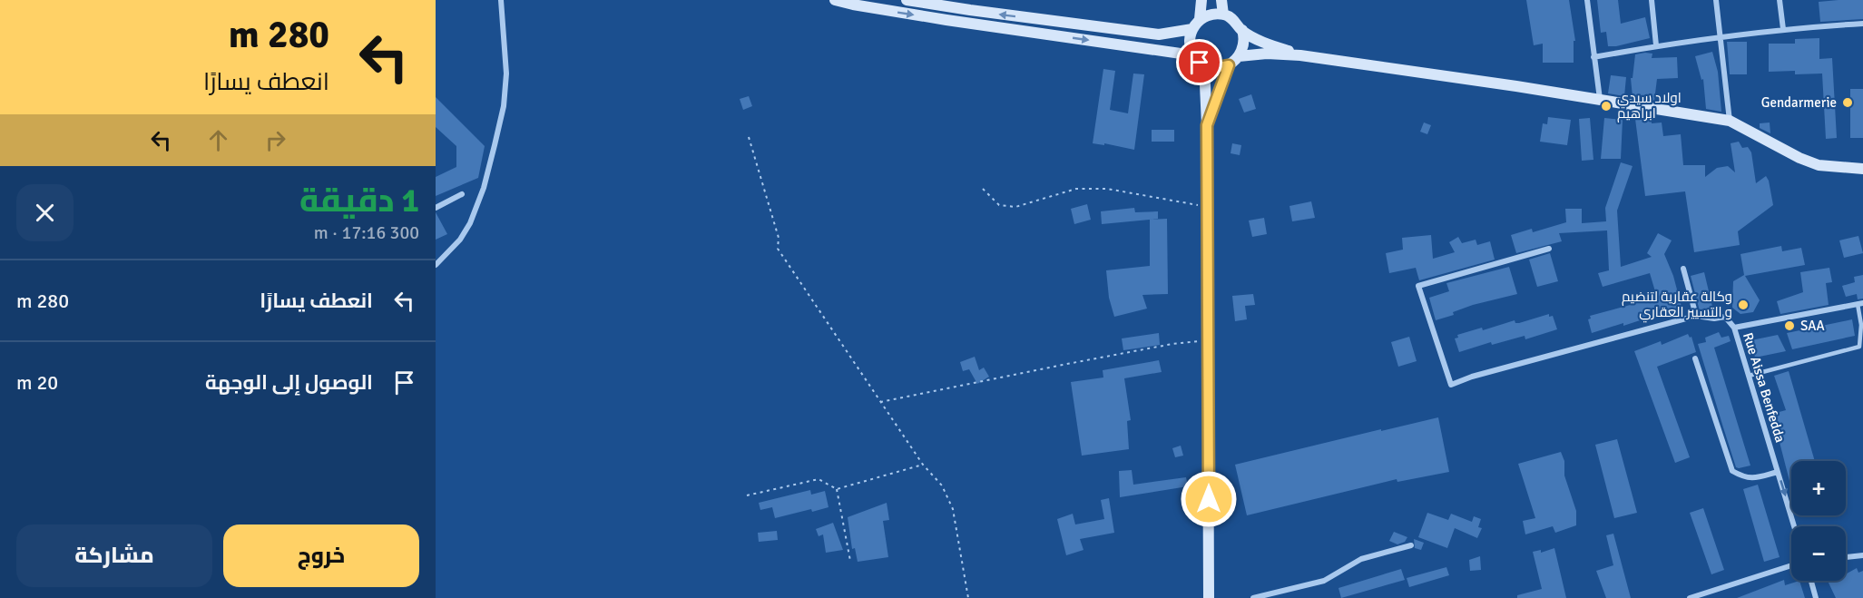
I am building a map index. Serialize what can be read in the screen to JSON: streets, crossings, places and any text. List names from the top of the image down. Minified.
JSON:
{"streets":{"street":["Rue Aissa Benfedda"]},"places":["Gendarmerie","اولاد سيدي ابراهيم","وكالة عقارية لتنضيم و التسيير العقاري","SAA"],"page":{"turn":["280 m","انعطف يسارًا"],"heading":["1 دقيقة","300 m · 17:16"],"list":[{"name":"انعطف يسارًا","value":"280 m"},{"name":"الوصول إلى الوجهة","value":"20 m"}],"map_buttons":["+","−"],"buttons":["خروج","مشاركة"]}}
